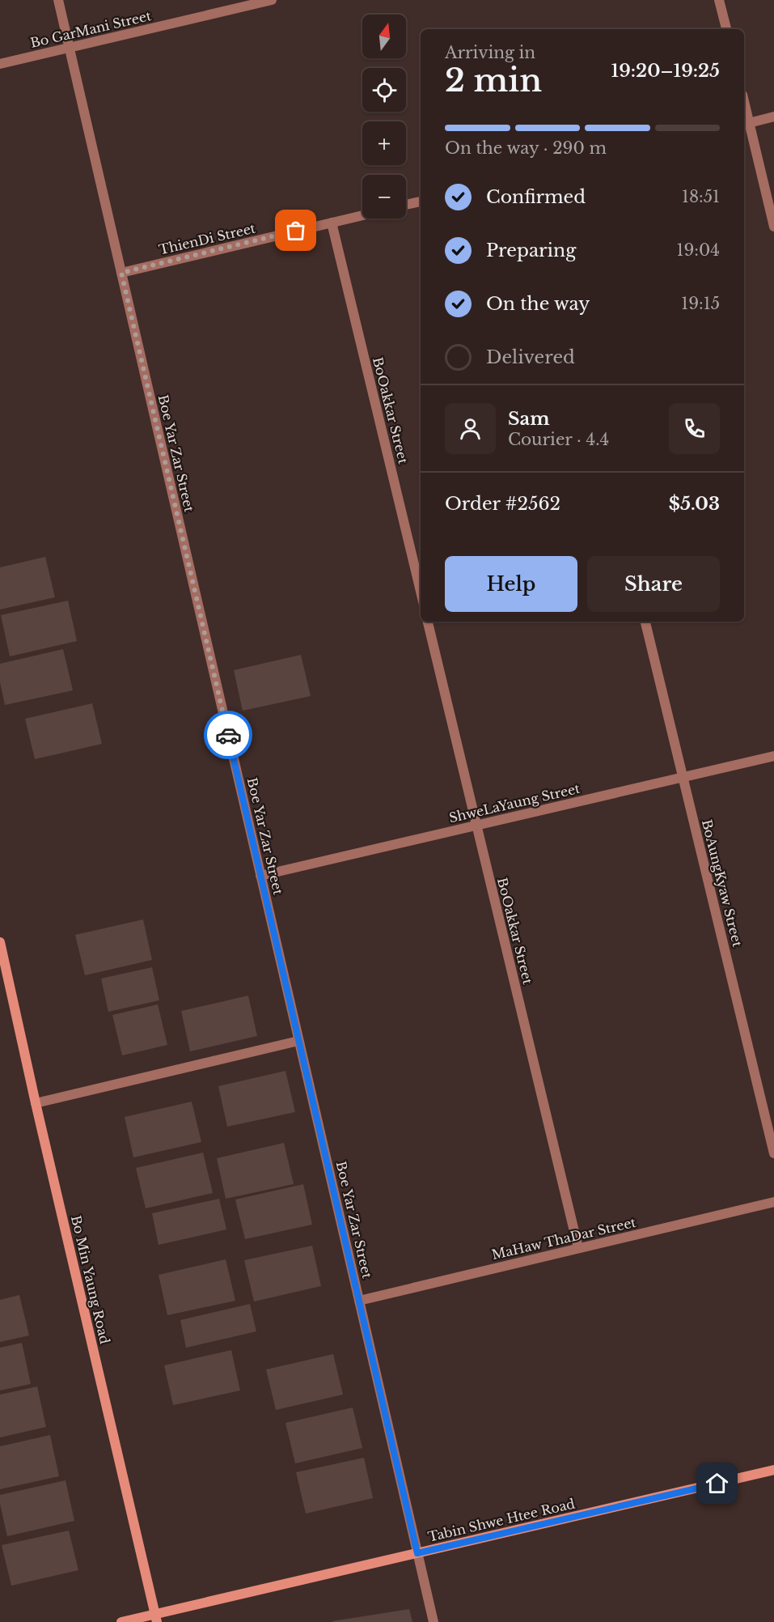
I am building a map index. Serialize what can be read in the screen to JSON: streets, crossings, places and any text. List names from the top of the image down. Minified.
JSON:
{"streets":{"street":["Bo GarMani Street","ThienDi Street","BoOakkar Street","Boe Yar Zar Street","ShweLaYaung Street","BoAungKyaw Street","MaHaw ThaDar Street","Bo Min Yaung Road","Tabin Shwe Htee Road"]},"crossings":[["Bo GarMani Street","Boe Yar Zar Street"],["ThienDi Street","BoOakkar Street"],["ThienDi Street","Boe Yar Zar Street"],["BoOakkar Street","ShweLaYaung Street"],["BoOakkar Street","MaHaw ThaDar Street"],["Boe Yar Zar Street","ShweLaYaung Street"],["Boe Yar Zar Street","MaHaw ThaDar Street"],["Boe Yar Zar Street","Tabin Shwe Htee Road"],["ShweLaYaung Street","BoAungKyaw Street"],["Bo Min Yaung Road","Tabin Shwe Htee Road"]],"north":"top","page":{"map_buttons":["+","−"],"heading":["2 min","Arriving in","19:20–19:25"],"panel":["Sam","Courier · 4.4","Order #2562","$5.03"],"bar":"On the way · 290 m","list":[["Confirmed","18:51"],["Preparing","19:04"],["On the way","19:15"],"Delivered"],"buttons":["Help","Share"]}}
